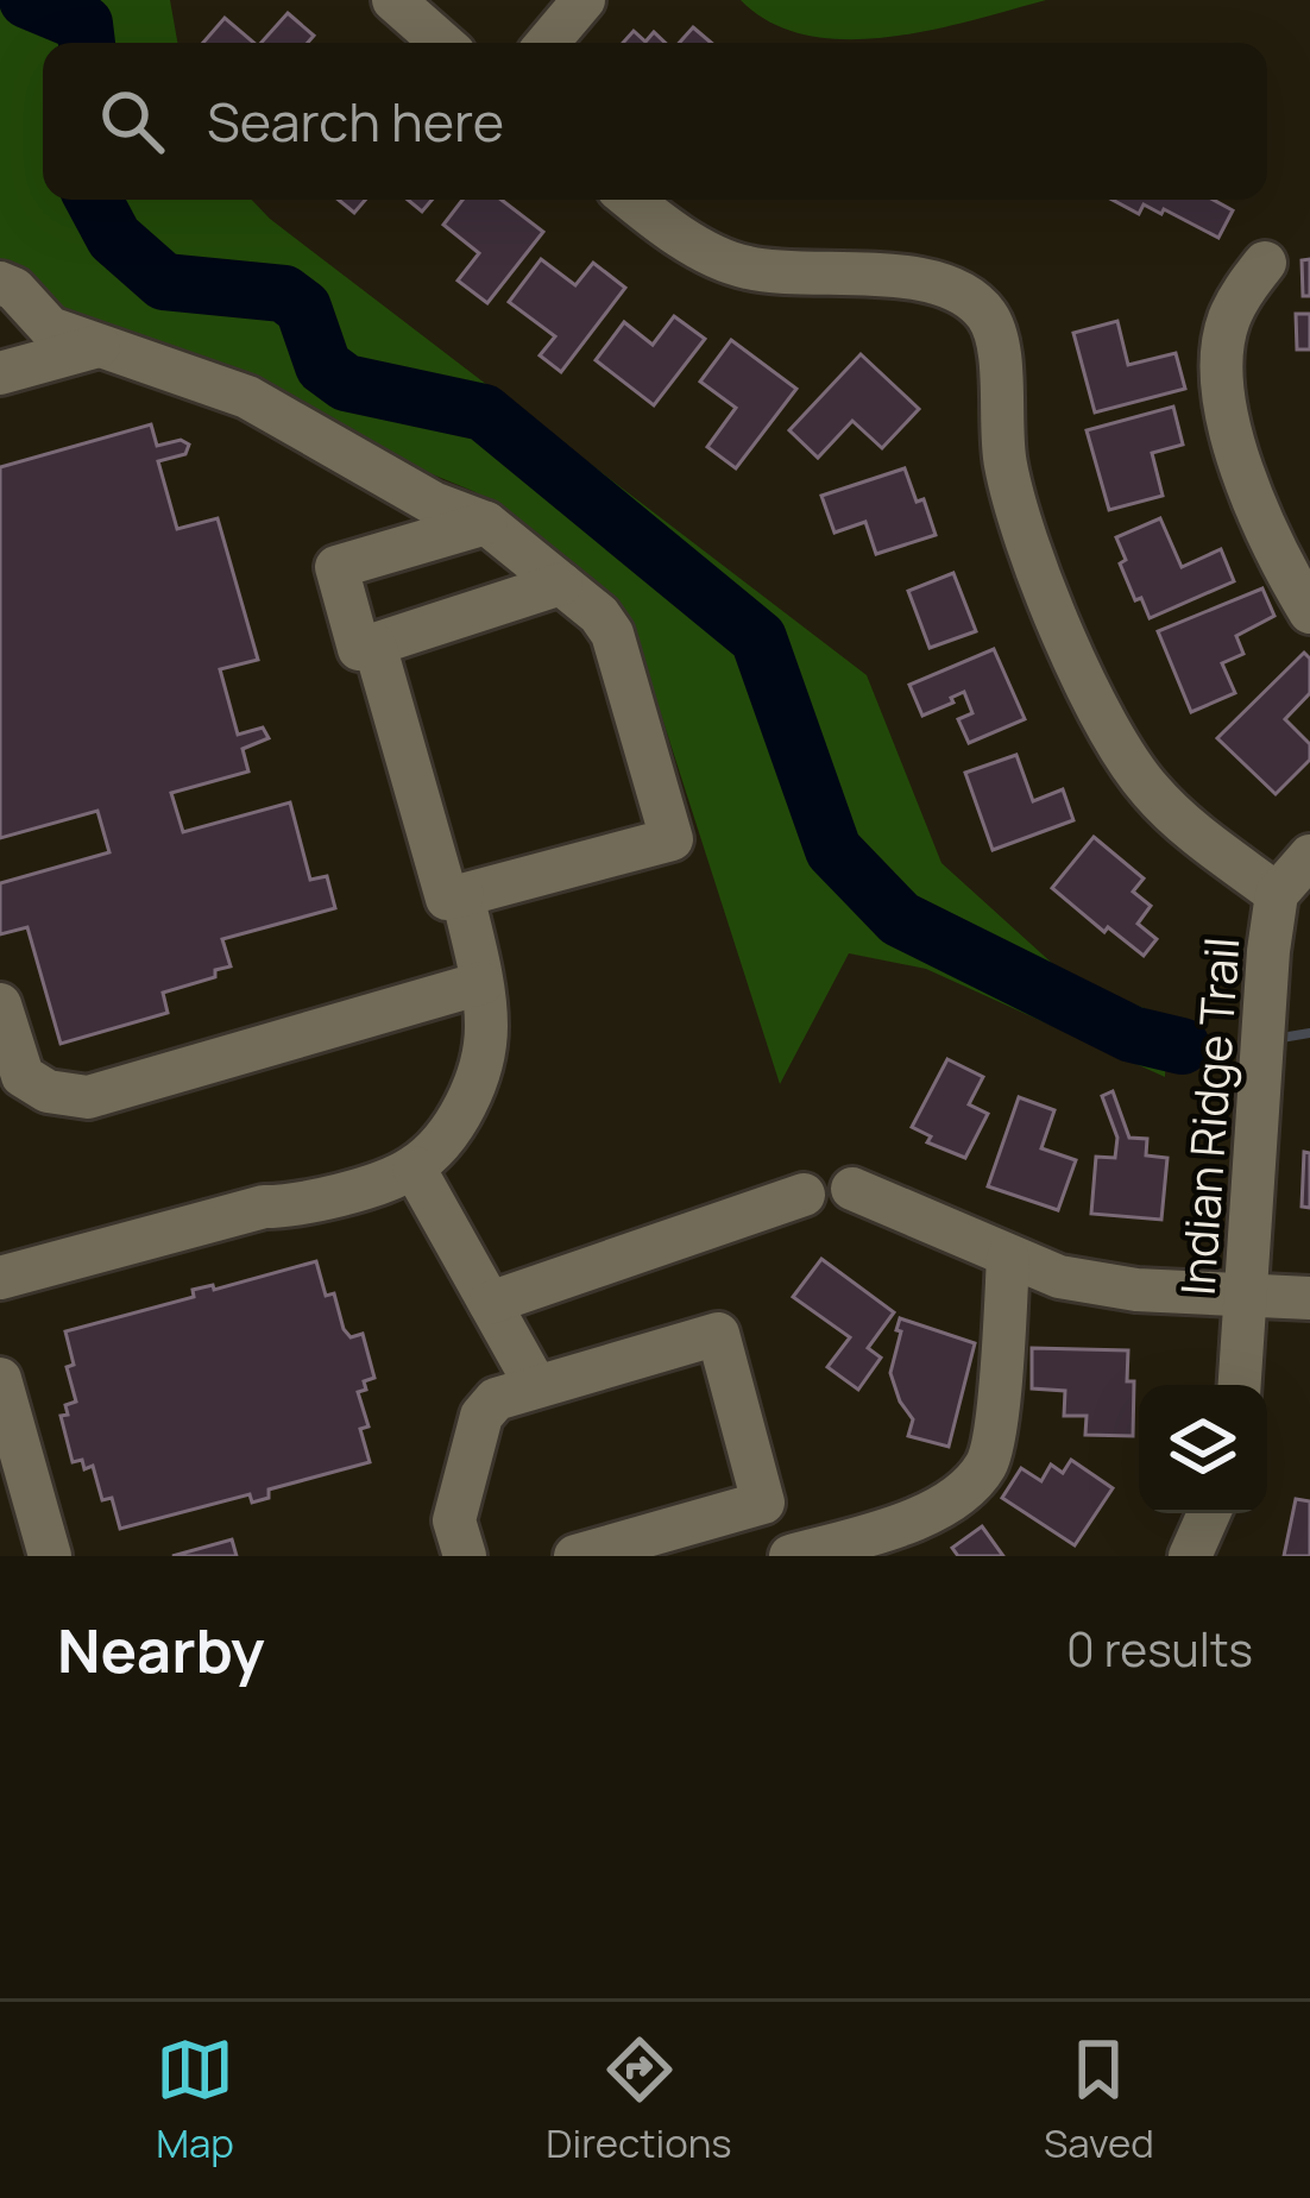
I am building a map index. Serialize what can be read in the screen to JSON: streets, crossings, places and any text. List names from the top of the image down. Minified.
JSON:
{"streets":{"street":["Indian Ridge Trail"]},"page":{"search":"Search here","heading":["Nearby","0 results"],"nav":["Map","Directions","Saved"]}}
